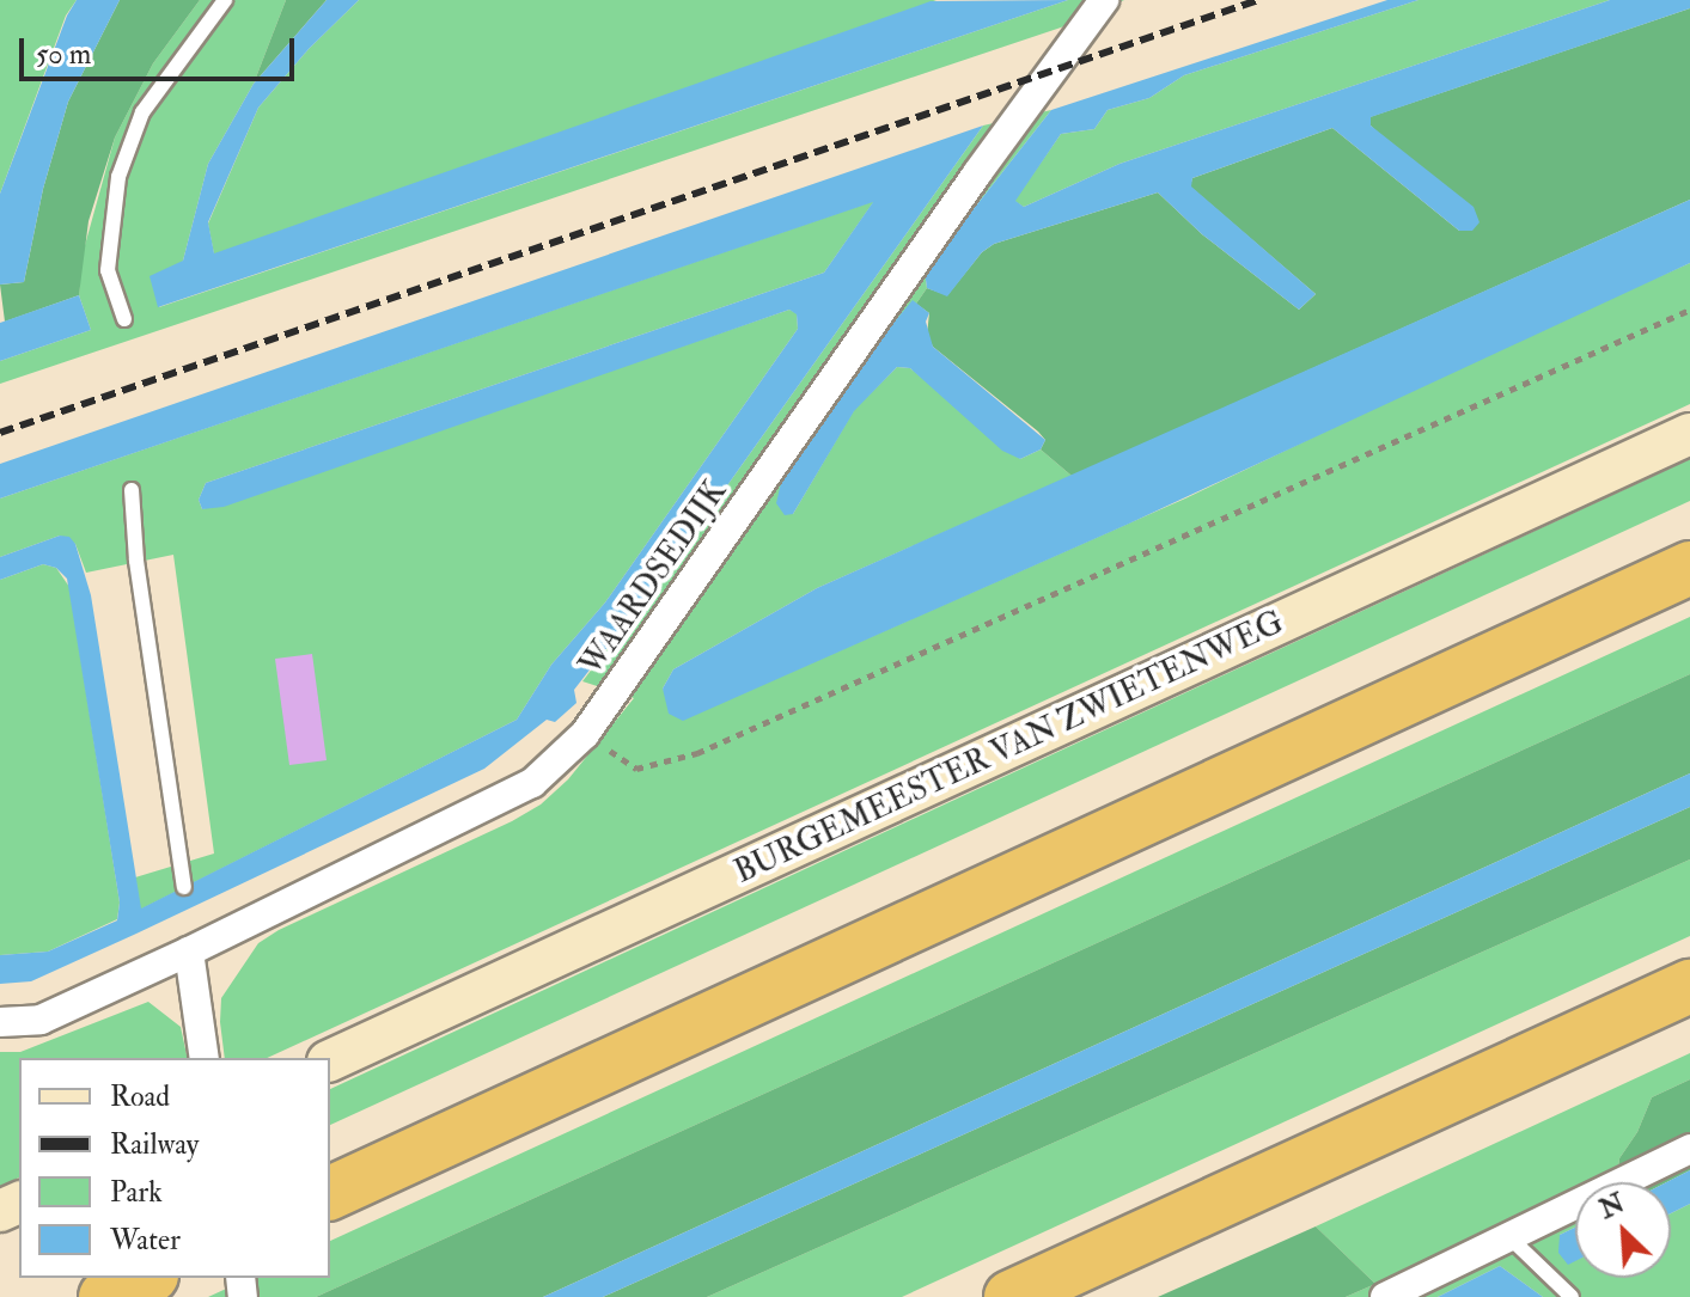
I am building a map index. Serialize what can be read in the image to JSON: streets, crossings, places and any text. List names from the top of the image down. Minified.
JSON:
{"streets":{"main road":["BURGEMEESTER VAN ZWIETENWEG"],"street":["WAARDSEDIJK"]},"legend":["Road","Railway","Park","Water"],"scale_bar":"50 m","north":"top left"}
